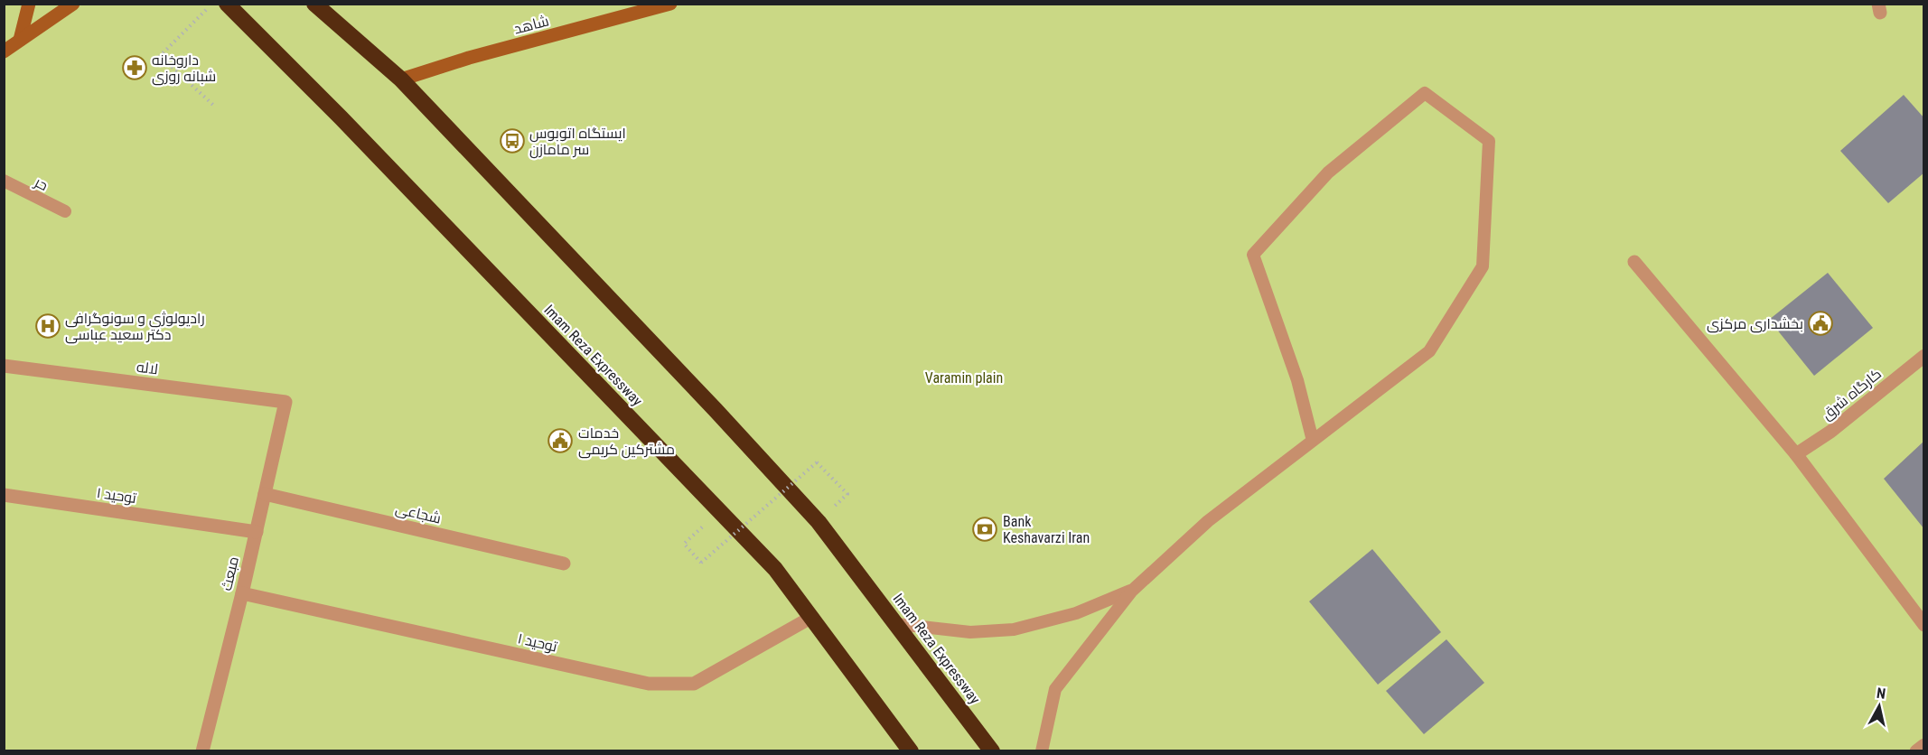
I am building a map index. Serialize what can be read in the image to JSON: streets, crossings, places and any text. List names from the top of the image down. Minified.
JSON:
{"streets":{"highway":["Imam Reza Expressway"],"main road":["شاهد"],"street":["لاله","کارگاه شرق","توحید ۱","شجاعی","مبعث"],"lane":["حر"]},"crossings":[["شاهد","Imam Reza Expressway"],["Imam Reza Expressway","توحید ۱"],["لاله","مبعث"],["توحید ۱","مبعث"],["شجاعی","مبعث"]],"parks":["Varamin plain"],"places":{"pharmacy":["داروخانه شبانه روزی"],"bus stop":["ایستگاه اتوبوس سر مامازن"],"public building":["بخشداری مرکزی","خدمات مشترکین کریمی"],"hospital":["رادیولوژی و سونوگرافی دکتر سعید عباسی"],"bank":["Bank Keshavarzi Iran"]},"north":"top"}
